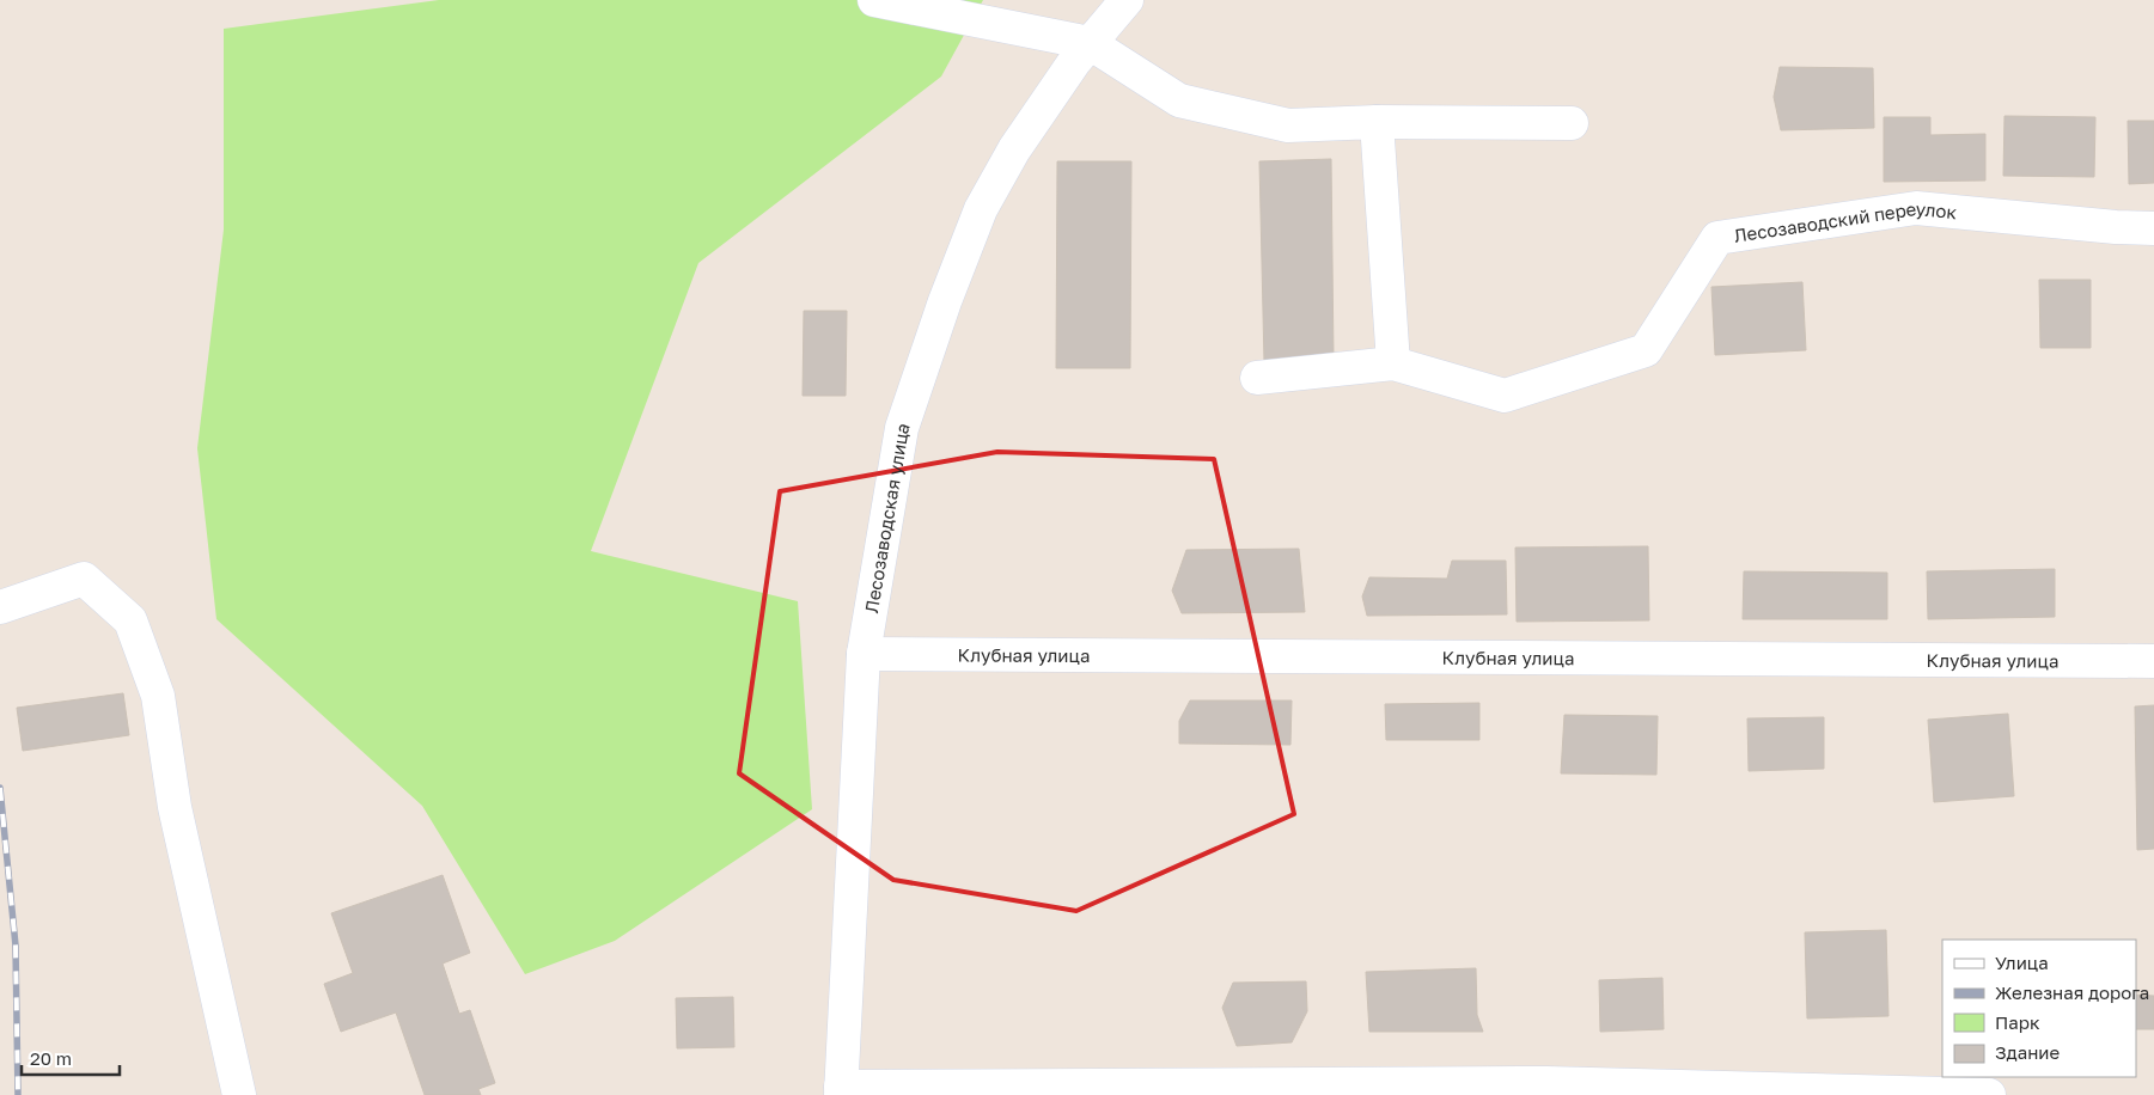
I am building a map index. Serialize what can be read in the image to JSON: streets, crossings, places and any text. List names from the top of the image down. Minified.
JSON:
{"streets":{"street":["Лесозаводский переулок","Лесозаводская улица","Клубная улица"]},"crossings":[["Лесозаводская улица","Клубная улица"]],"legend":["Улица","Железная дорога","Парк","Здание"],"scale_bar":"20 m"}
